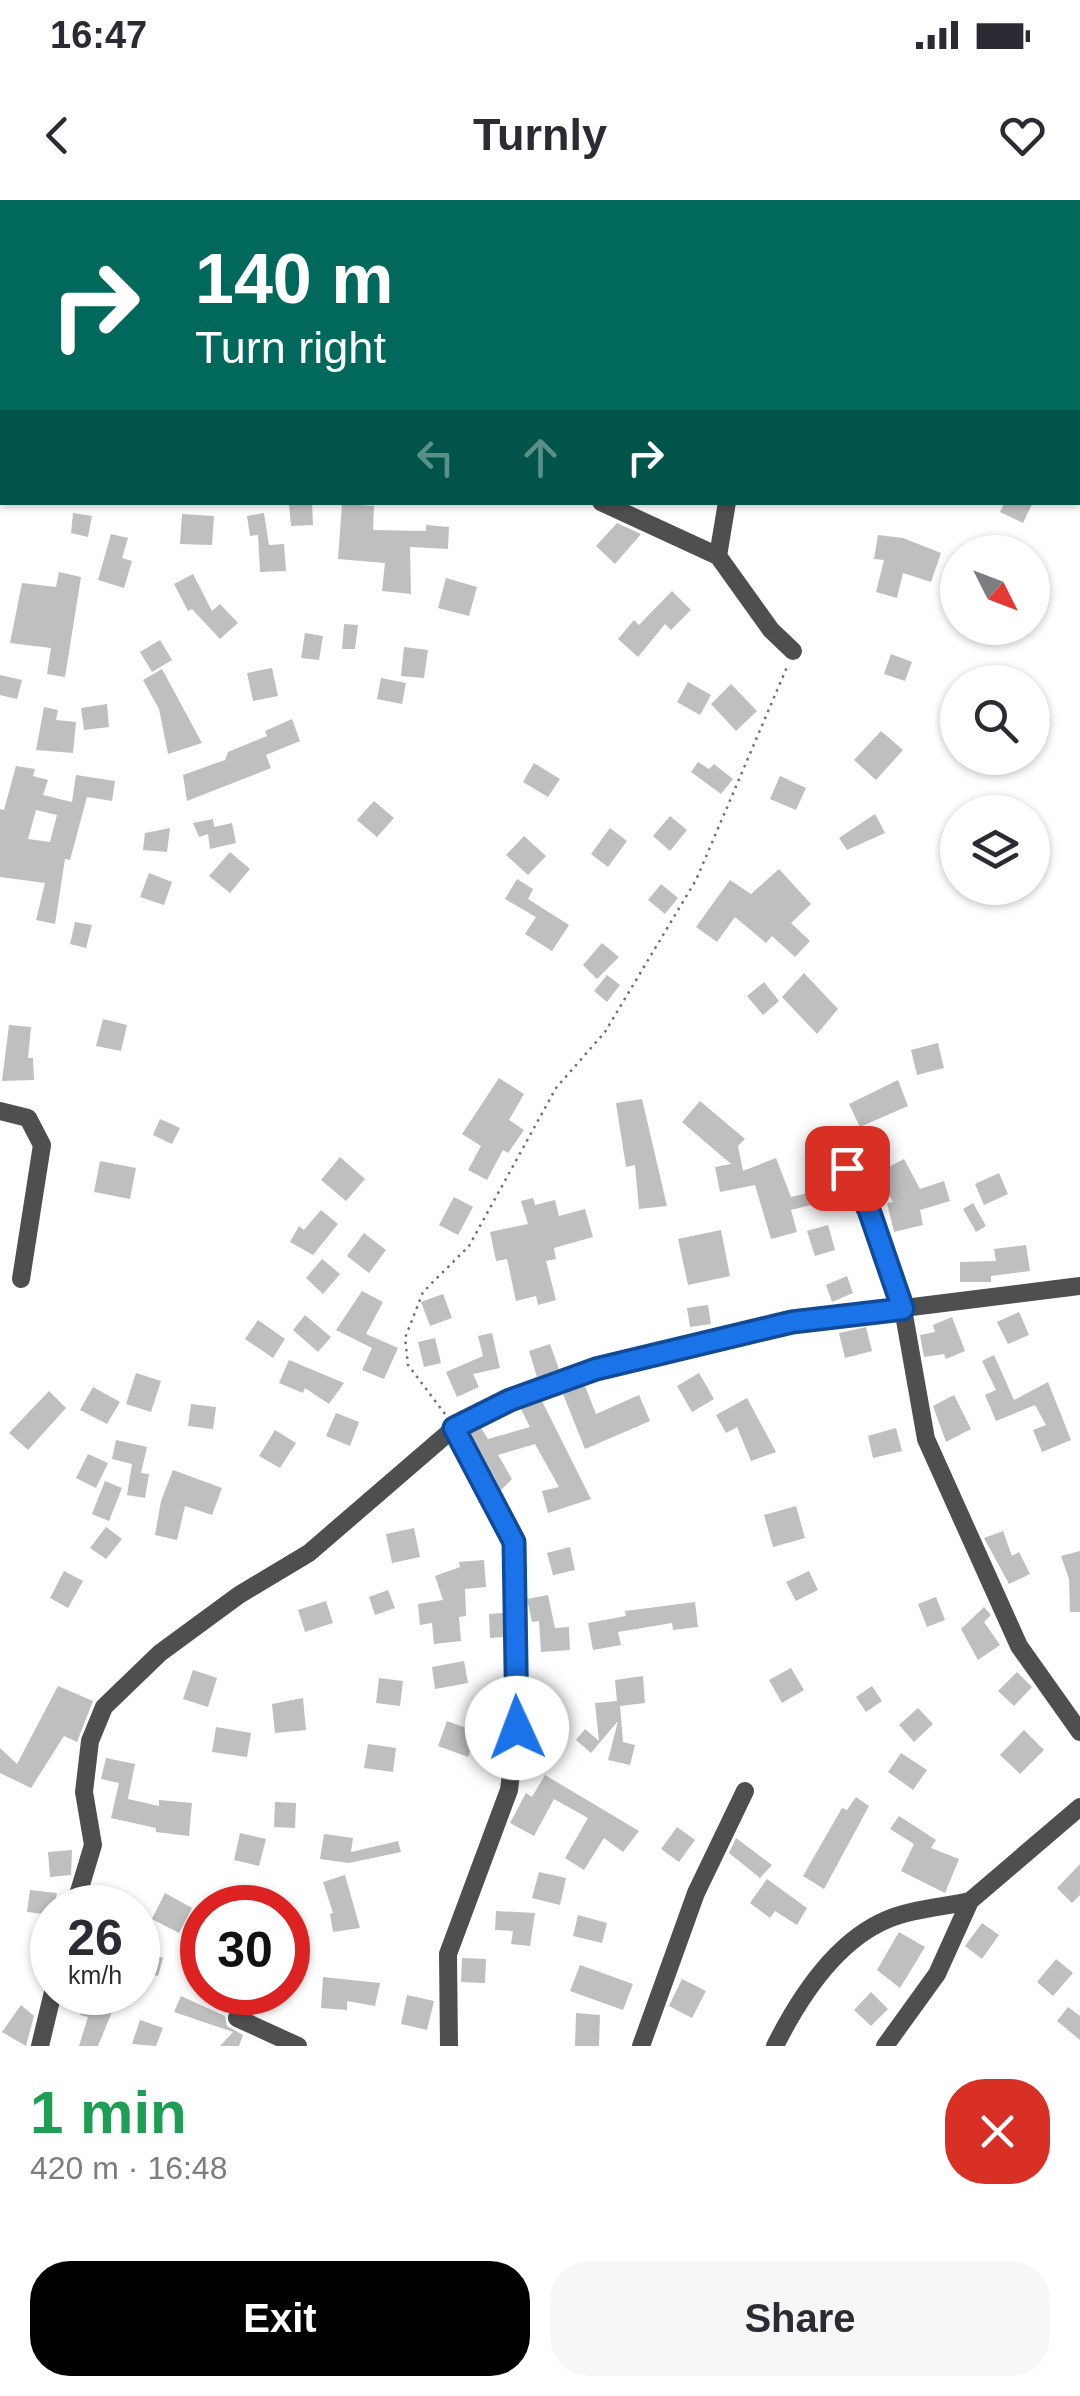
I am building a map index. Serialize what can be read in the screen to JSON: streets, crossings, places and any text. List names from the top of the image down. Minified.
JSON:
{"north":"bottom right","page":{"status":"16:47","header":"Turnly","turn":["140 m","Turn right"],"speed":"26 km/h","limit":"30","heading":["1 min","420 m · 16:48"],"buttons":["Exit","Share"]}}
